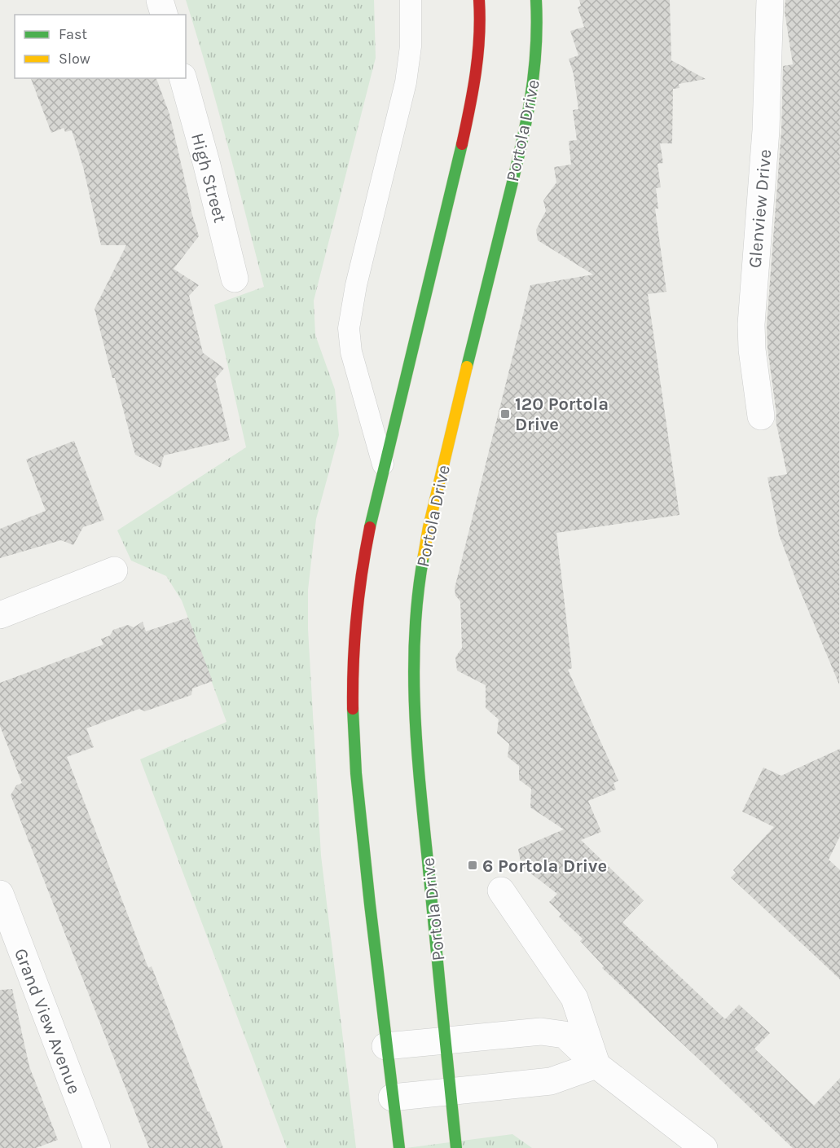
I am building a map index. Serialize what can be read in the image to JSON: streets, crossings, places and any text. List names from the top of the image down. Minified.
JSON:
{"streets":{"main road":["Portola Drive"],"street":["High Street","Glenview Drive","Grand View Avenue"]},"places":{"transit":["120 Portola Drive","6 Portola Drive"]},"legend":["Fast","Slow"]}
